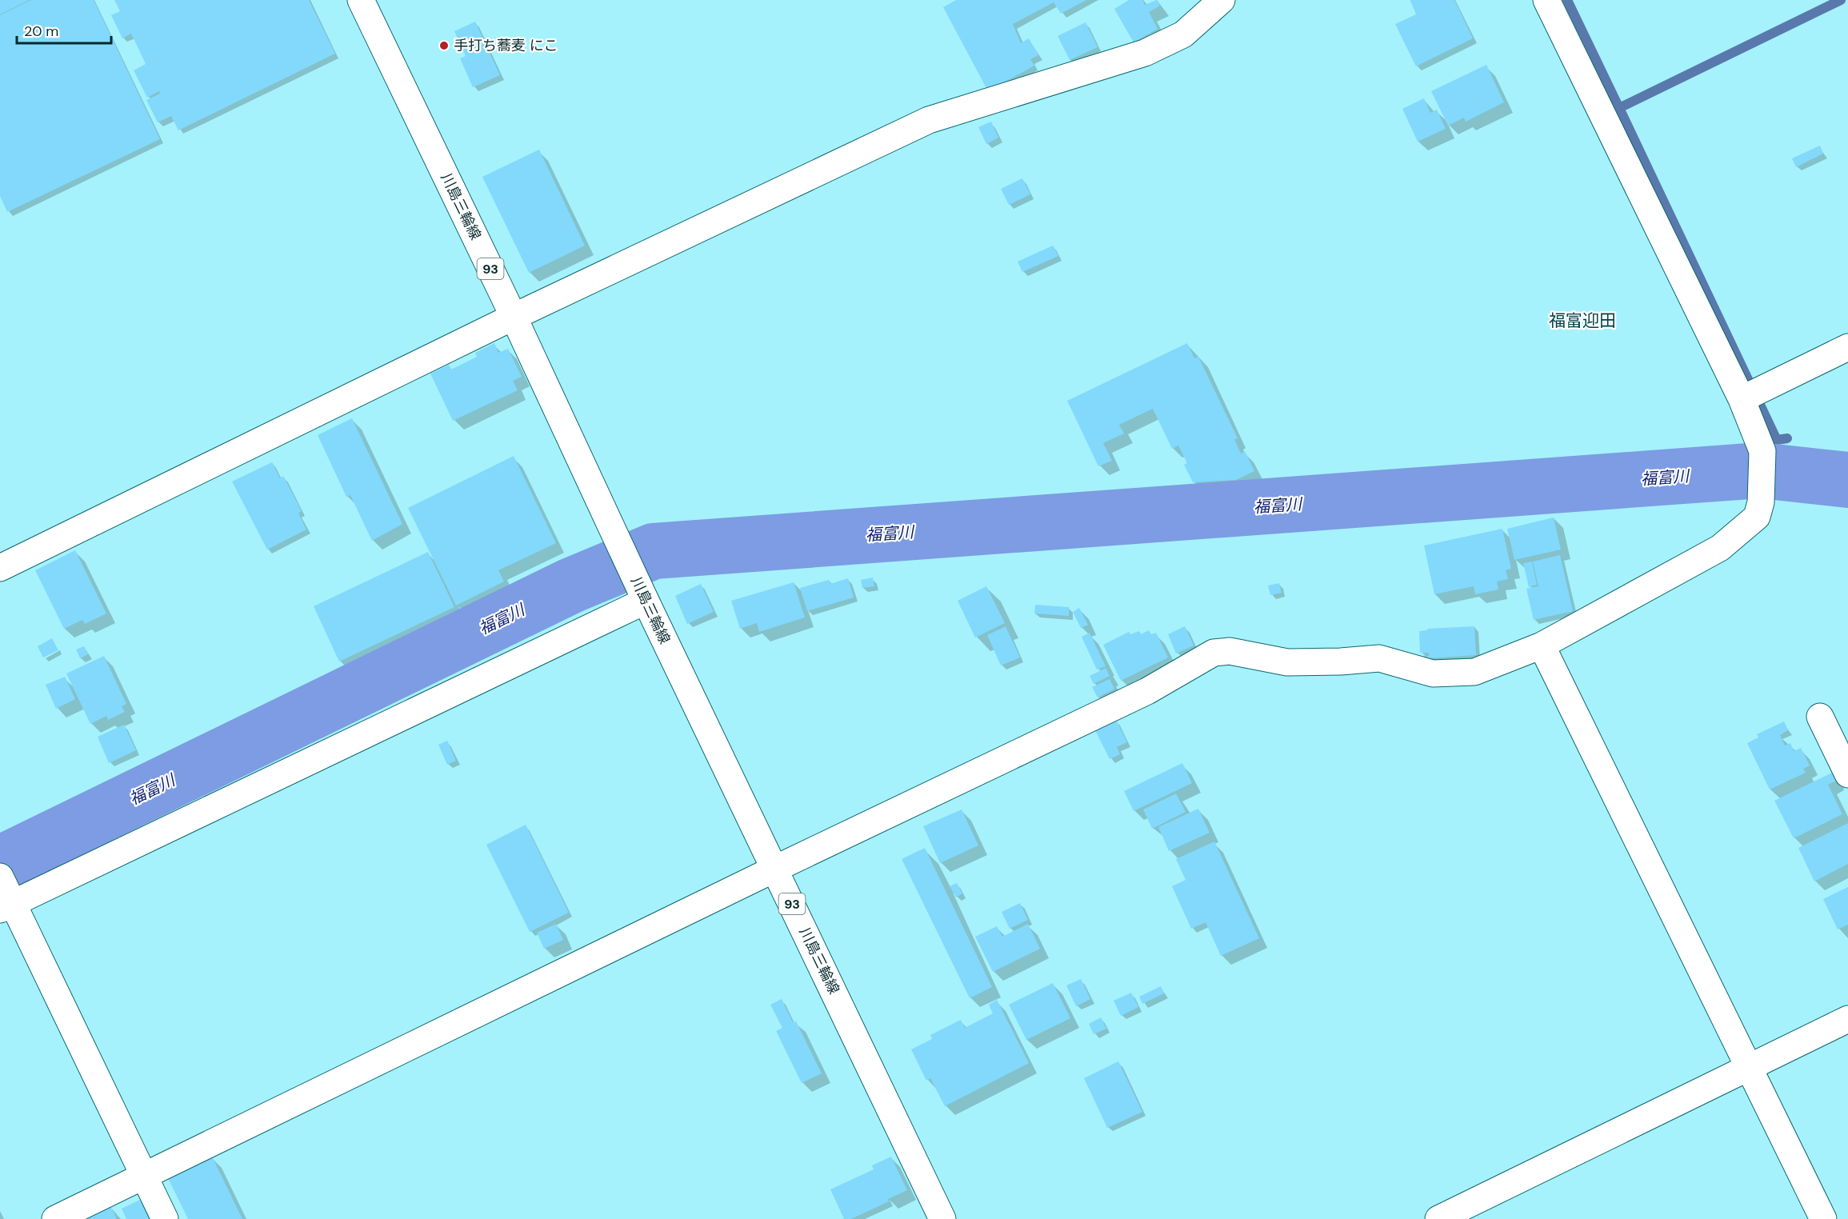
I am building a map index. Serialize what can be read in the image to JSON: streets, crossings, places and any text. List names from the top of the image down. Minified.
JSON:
{"streets":{"street":["川島三輪線","93"]},"districts":["福富迎田"],"water":["福富川"],"places":["手打ち蕎麦 にこ"],"scale_bar":"20 m"}
